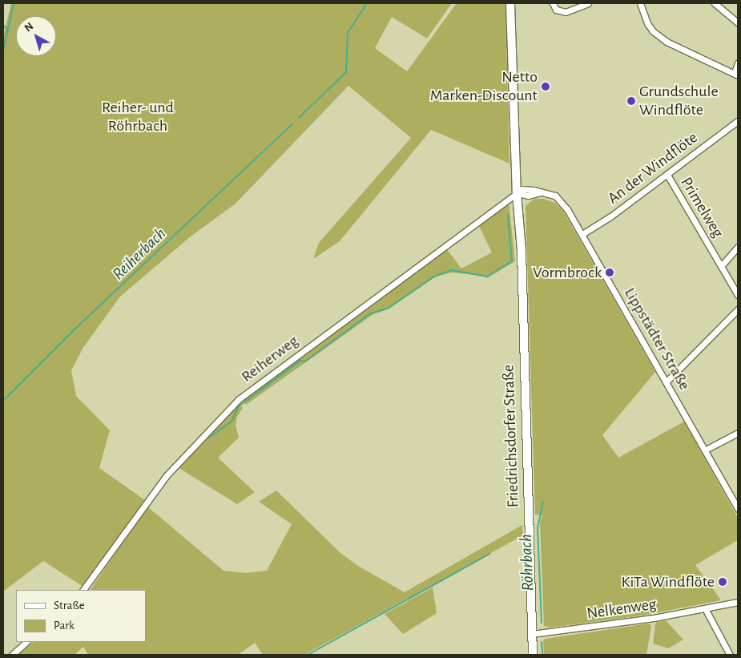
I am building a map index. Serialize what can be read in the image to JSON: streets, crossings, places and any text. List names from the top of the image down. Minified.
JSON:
{"streets":{"main road":["Friedrichsdorfer Straße"],"street":["An der Windflöte","Primelweg","Lippstädter Straße","Reiherweg","Nelkenweg"]},"crossings":[["An der Windflöte","Primelweg"],["An der Windflöte","Lippstädter Straße"],["Lippstädter Straße","Reiherweg"],["Lippstädter Straße","Friedrichsdorfer Straße"],["Reiherweg","Friedrichsdorfer Straße"],["Friedrichsdorfer Straße","Nelkenweg"]],"water":["Reiherbach","Röhrbach"],"parks":["Reiher- und Röhrbach"],"places":["Netto Marken-Discount","Grundschule Windflöte","Vormbrock","KiTa Windflöte"],"legend":["Straße","Park"],"north":"top left"}
